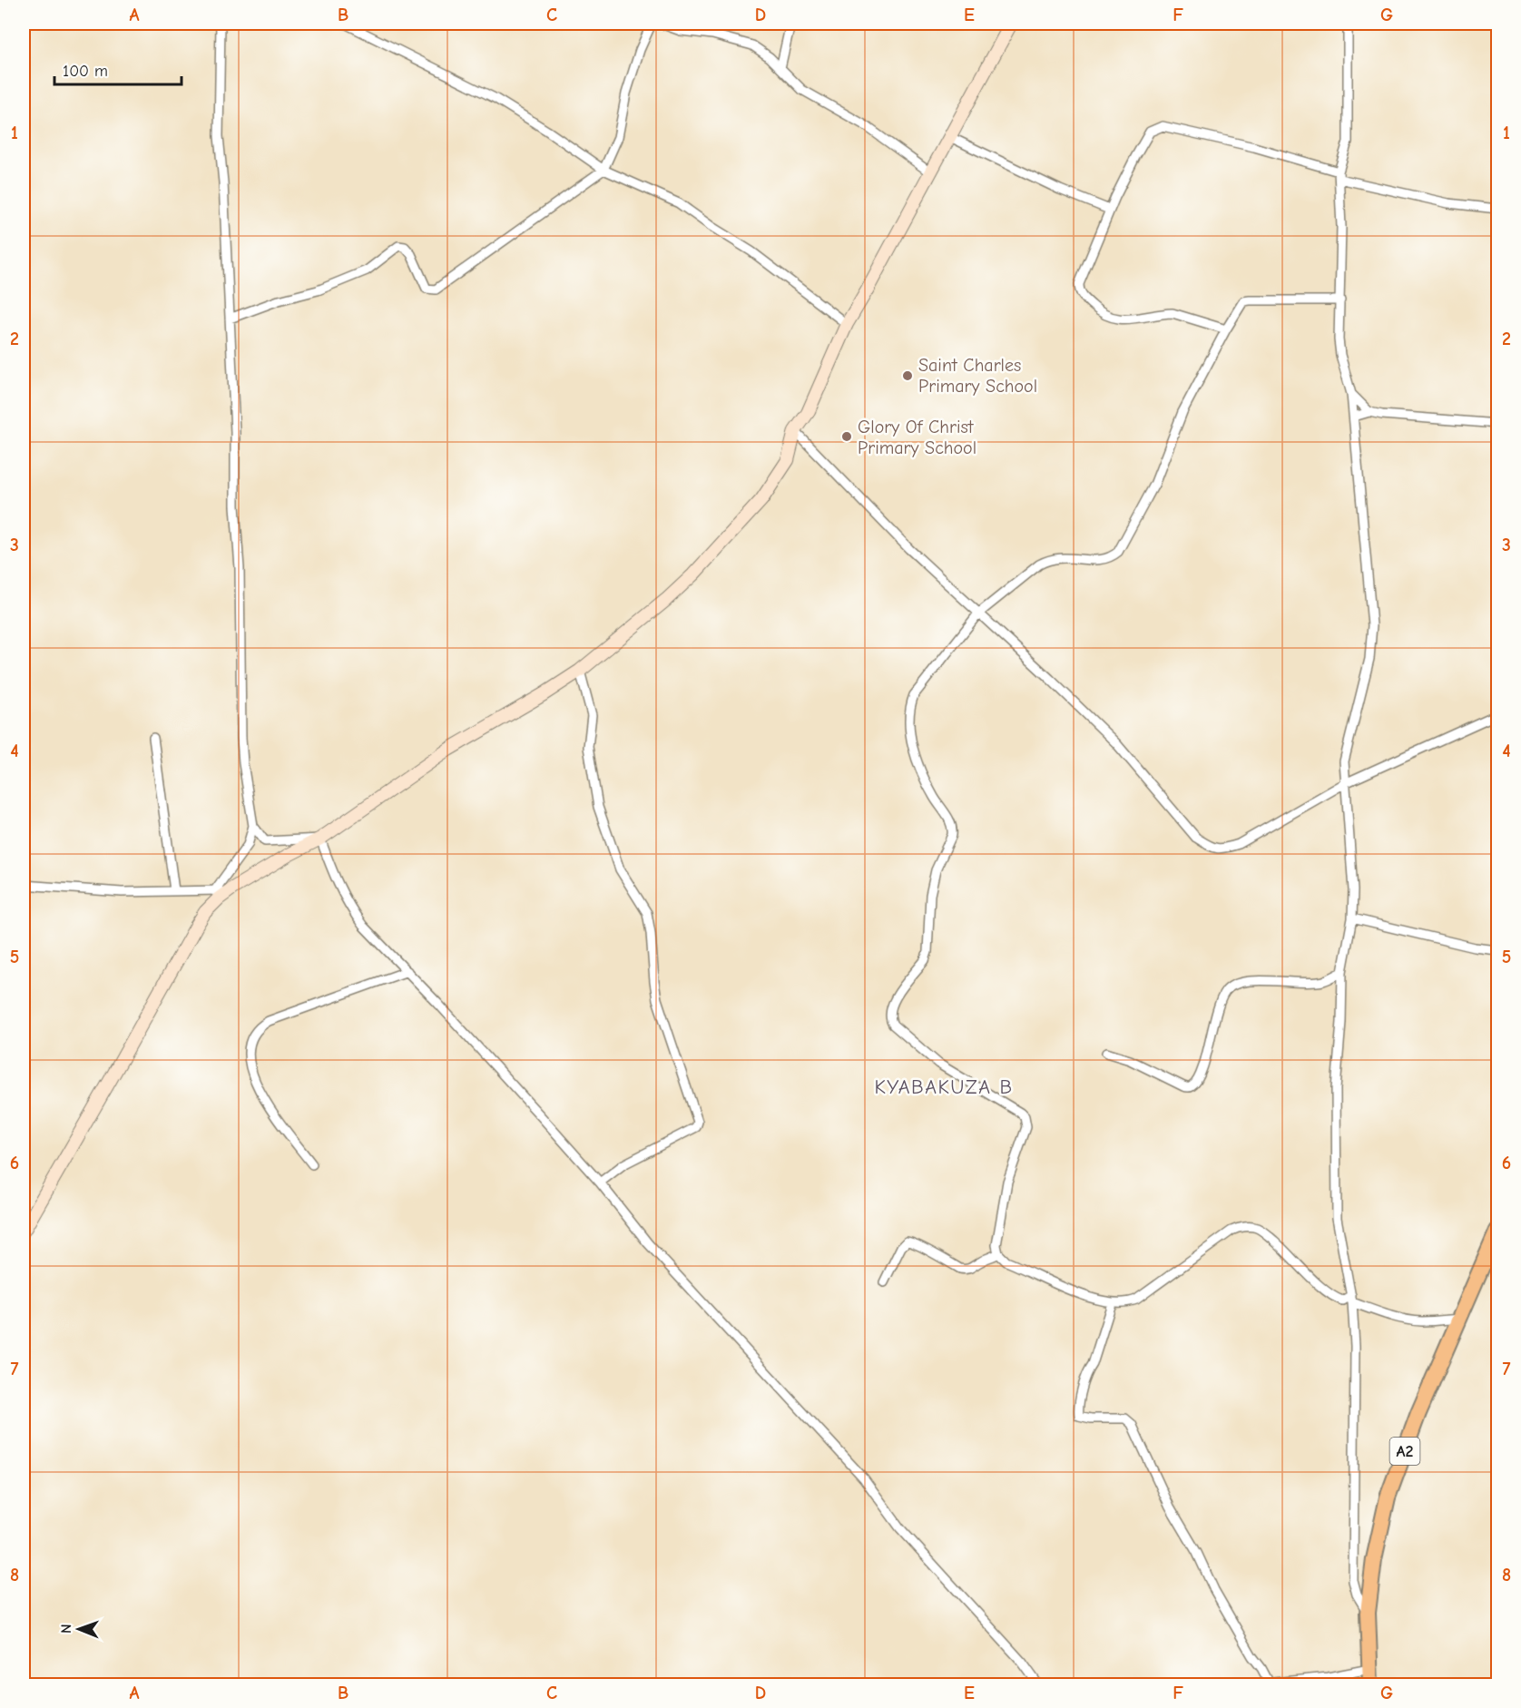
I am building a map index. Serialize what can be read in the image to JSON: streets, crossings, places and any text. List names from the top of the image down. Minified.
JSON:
{"streets":{"highway":["A2"]},"districts":["KYABAKUZA B"],"places":["Saint Charles Primary School","Glory Of Christ Primary School"],"scale_bar":"100 m","north":"left","grid":{"columns":["A","B","C","D","E","F","G"],"rows":["1","2","3","4","5","6","7","8"]}}
